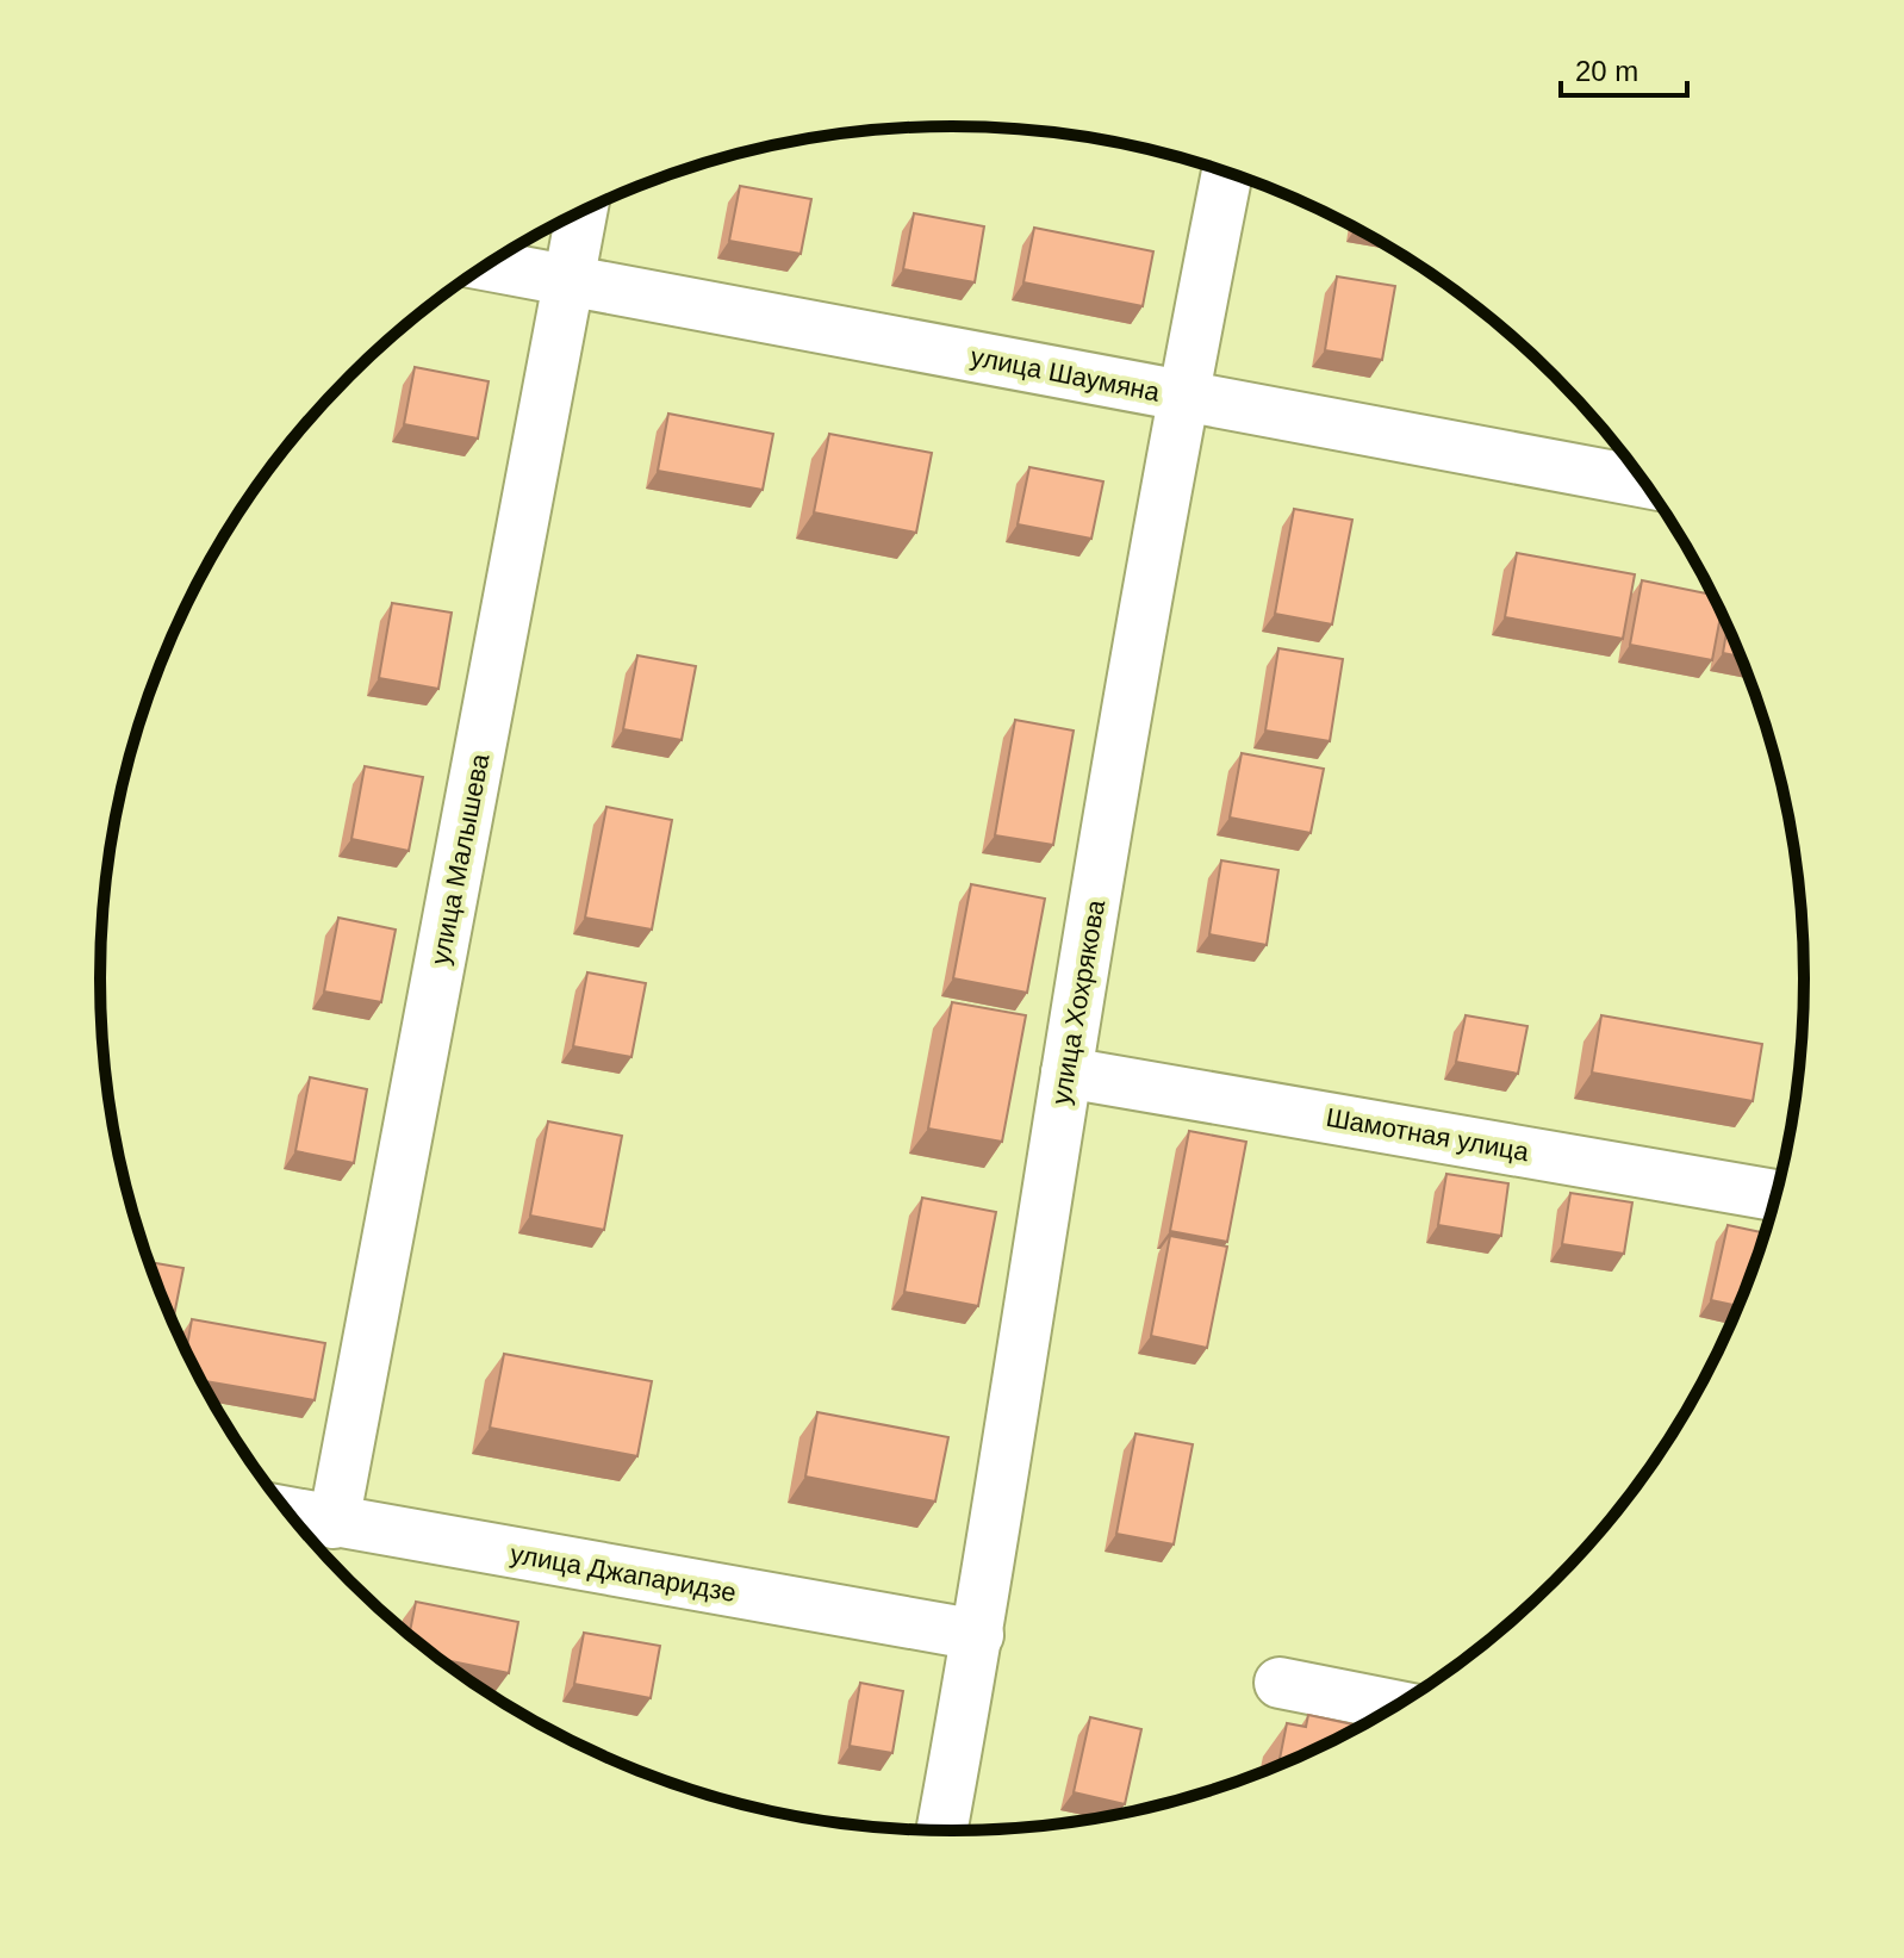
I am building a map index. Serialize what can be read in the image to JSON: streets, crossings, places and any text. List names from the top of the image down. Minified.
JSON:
{"streets":{"street":["улица Шаумяна","улица Малышева","улица Хохрякова","Шамотная улица","улица Джапаридзе"]},"crossings":[["улица Шаумяна","улица Малышева"],["улица Шаумяна","улица Хохрякова"],["улица Малышева","улица Джапаридзе"],["улица Хохрякова","Шамотная улица"],["улица Хохрякова","улица Джапаридзе"]],"scale_bar":"20 m"}
